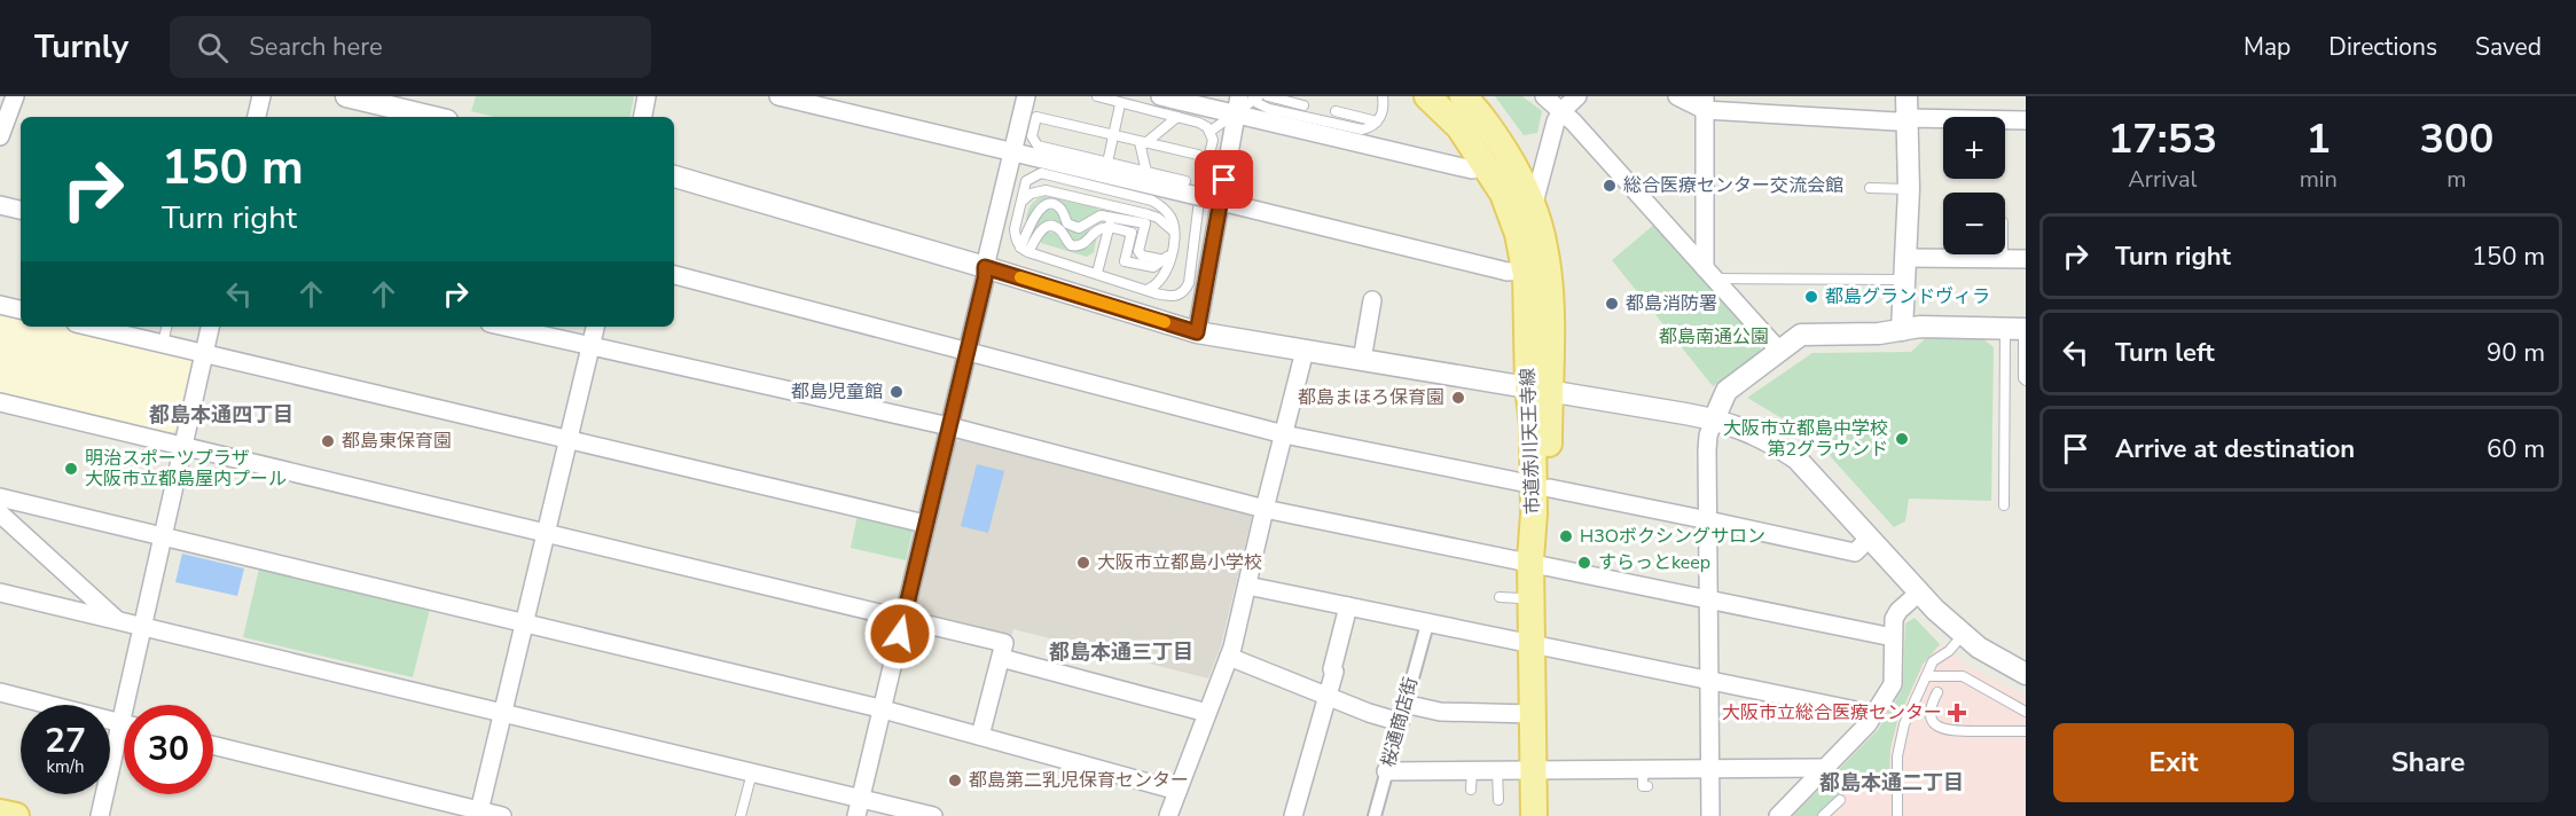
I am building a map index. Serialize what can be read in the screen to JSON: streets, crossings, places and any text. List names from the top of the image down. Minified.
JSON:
{"streets":{"main road":["市道赤川天王寺線"],"street":["桜通商店街"]},"districts":["都島本通四丁目","都島本通三丁目","都島本通二丁目"],"parks":["都島南通公園"],"places":{"other":["総合医療センター交流会館","都島グランドヴィラ","都島消防署","都島児童館","都島まほろ保育園","大阪市立都島中学校 第2グラウンド","都島東保育園","明治スポーツプラザ 大阪市立都島屋内プール","H3Oボクシングサロン","大阪市立都島小学校","すらっとkeep","都島第二乳児保育センター"],"health":["大阪市立総合医療センター"]},"page":{"header":"Turnly","search":"Search here","nav":["Map","Directions","Saved"],"eta":["17:53","Arrival","1","min","300","m"],"map_buttons":["+","−"],"turn":["150 m","Turn right"],"list":[{"name":"Turn right","value":"150 m"},{"name":"Turn left","value":"90 m"},{"name":"Arrive at destination","value":"60 m"}],"speed":"27 km/h","limit":"30","buttons":["Exit","Share"]}}
